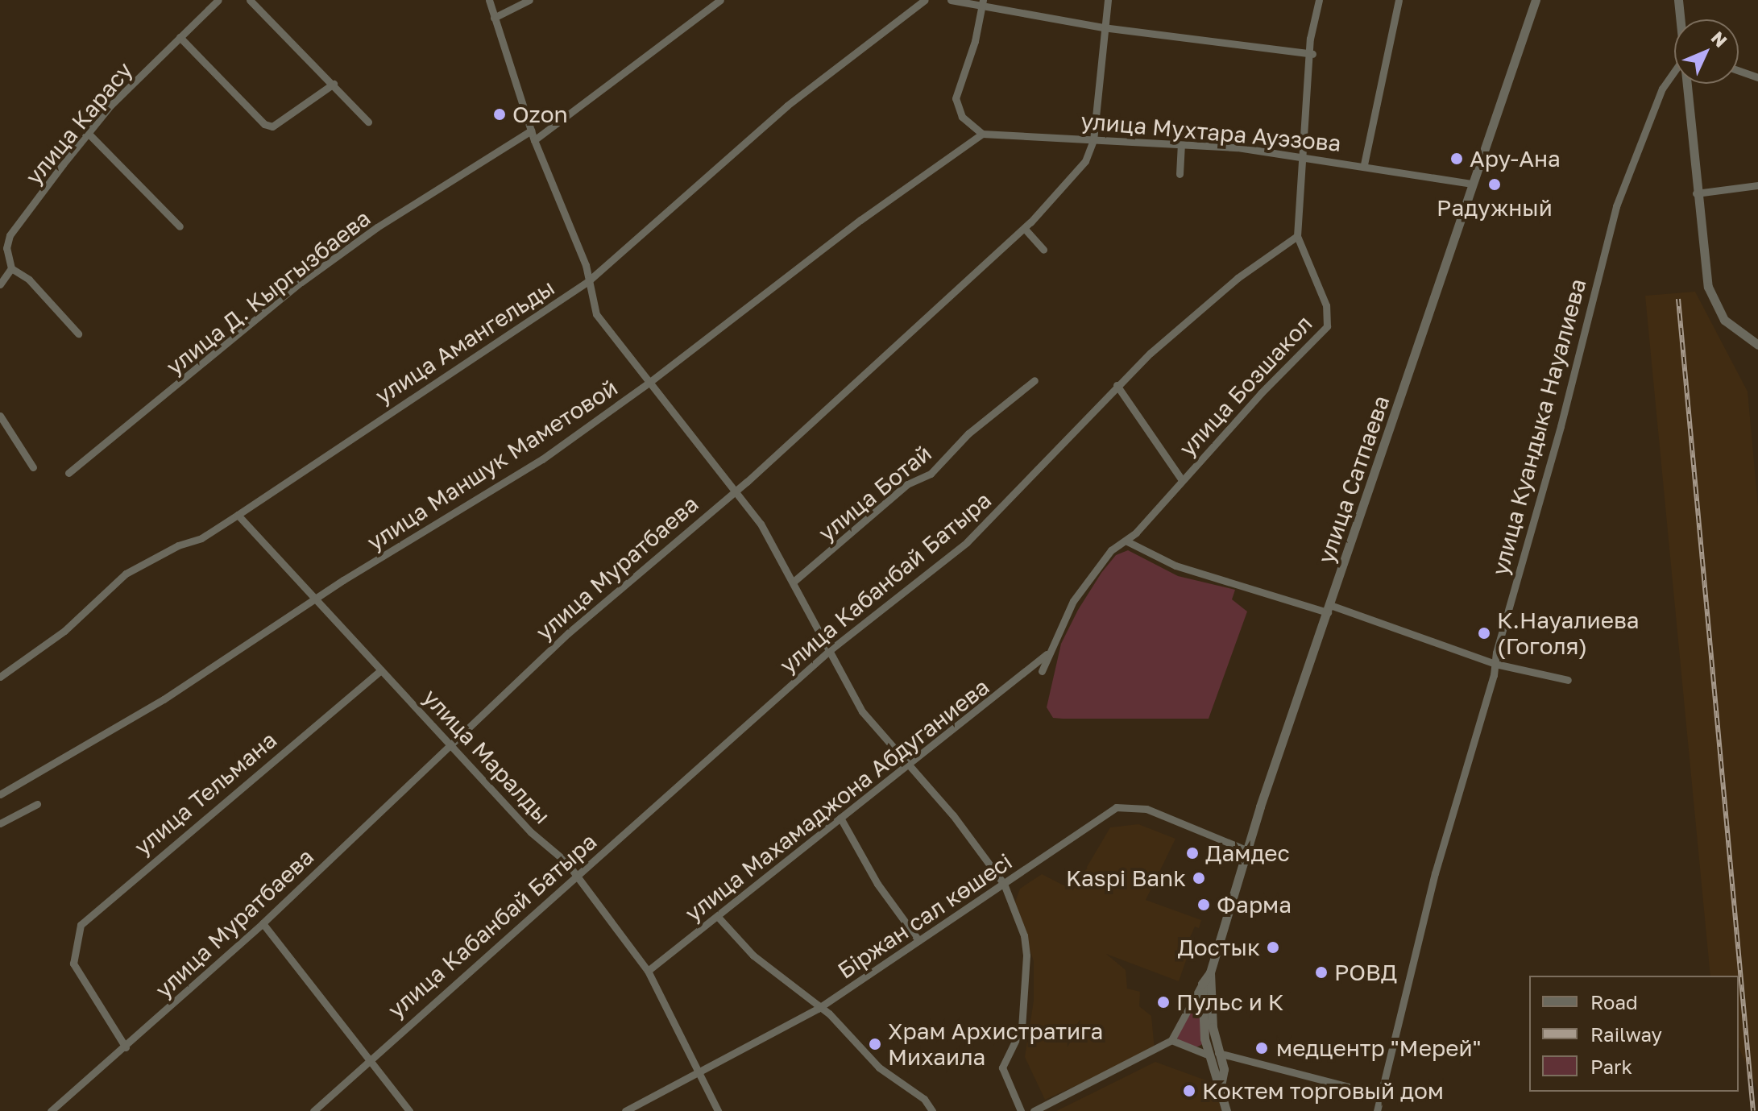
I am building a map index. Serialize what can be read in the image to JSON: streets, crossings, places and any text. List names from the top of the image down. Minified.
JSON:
{"streets":{"street":["улица Карасу","улица Мухтара Ауэзова","улица Д. Кыргызбаева","улица Амангельды","улица Бозшакол","улица Куандыка Науалиева","улица Маншук Маметовой","улица Сатпаева","улица Ботай","улица Муратбаева","улица Кабанбай Батыра","улица Маралды","улица Тельмана","улица Махамаджона Абдуганиева","Біржан сал көшесі"]},"crossings":[["улица Мухтара Ауэзова","улица Маншук Маметовой"],["улица Мухтара Ауэзова","улица Сатпаева"],["улица Мухтара Ауэзова","улица Муратбаева"],["улица Амангельды","улица Маралды"],["улица Бозшакол","улица Кабанбай Батыра"],["улица Бозшакол","улица Махамаджона Абдуганиева"],["улица Маншук Маметовой","улица Маралды"],["улица Сатпаева","Біржан сал көшесі"],["улица Муратбаева","улица Маралды"],["улица Муратбаева","улица Тельмана"],["улица Кабанбай Батыра","улица Маралды"],["улица Маралды","улица Тельмана"],["улица Маралды","улица Махамаджона Абдуганиева"],["улица Маралды","Біржан сал көшесі"]],"places":["Ozon","Ару-Ана","Радужный","К.Науалиева (Гоголя)","Дамдес","Kaspi Bank","Фарма","Достык","РОВД","Пульс и К","Храм Архистратига Михаила","медцентр \"Мерей\"","Коктем торговый дом"],"legend":["Road","Railway","Park"],"north":"top right"}
